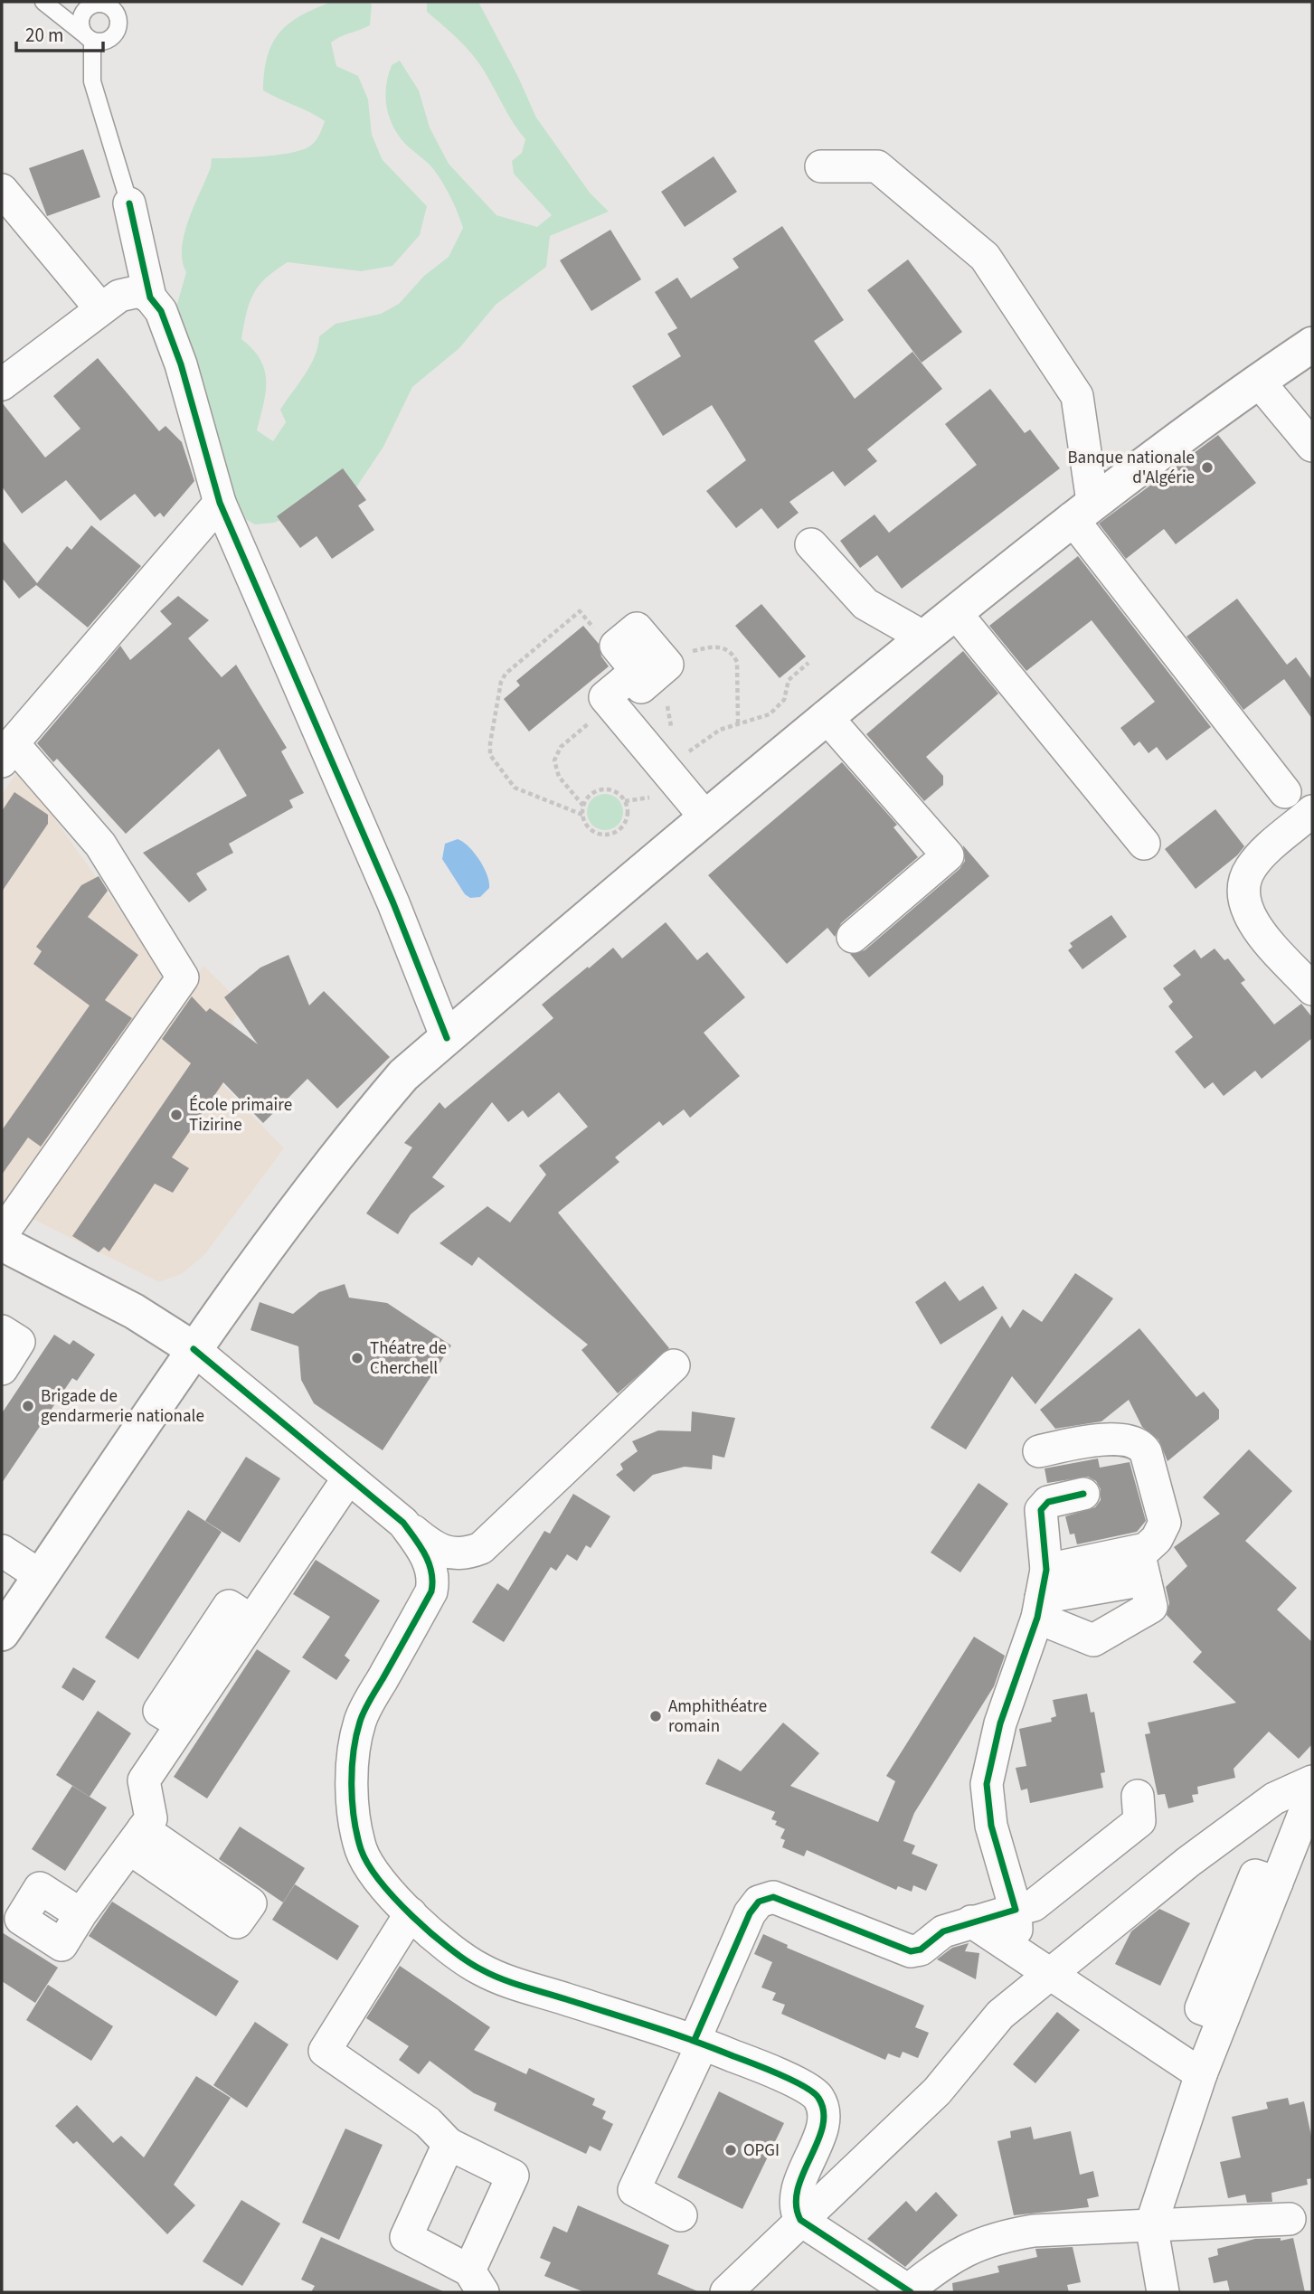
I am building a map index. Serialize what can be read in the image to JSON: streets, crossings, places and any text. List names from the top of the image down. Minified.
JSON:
{"places":["Banque nationale d'Algérie","École primaire Tizirine","Théatre de Cherchell","Brigade de gendarmerie nationale","Amphithéatre romain","OPGI"],"scale_bar":"20 m"}
